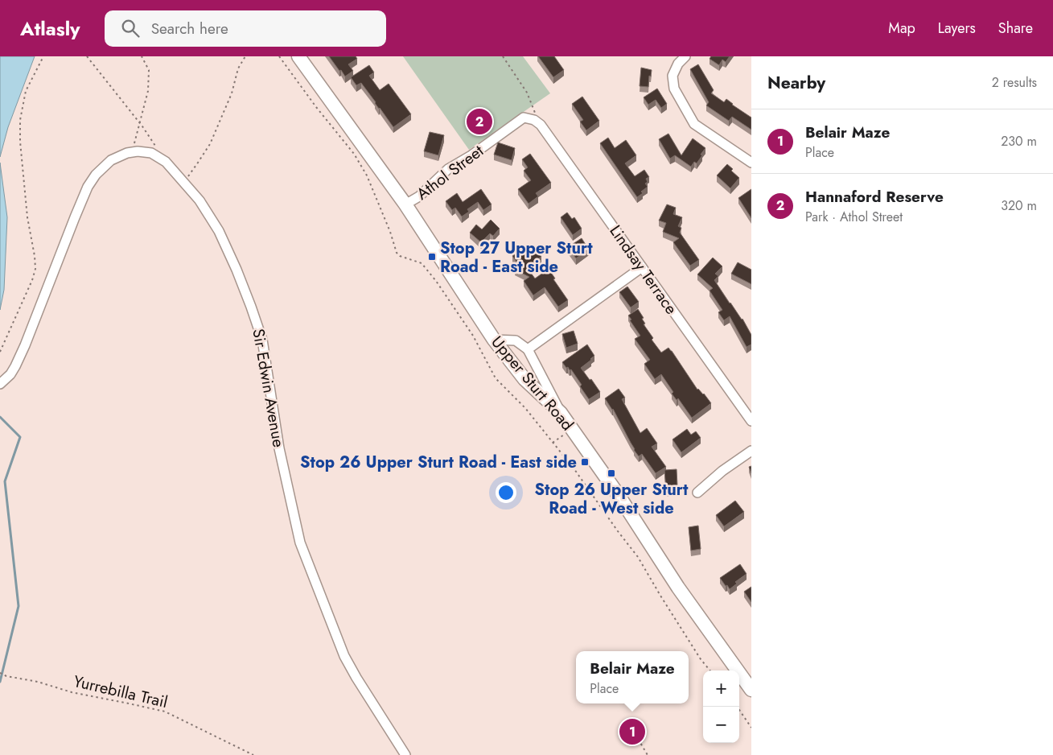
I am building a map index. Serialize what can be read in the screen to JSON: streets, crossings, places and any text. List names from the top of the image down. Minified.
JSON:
{"streets":{"main road":["Upper Sturt Road"],"street":["Athol Street","Lindsay Terrace","Sir Edwin Avenue"],"path":["Yurrebilla Trail"]},"crossings":[["Athol Street","Lindsay Terrace"],["Athol Street","Upper Sturt Road"]],"places":{"transit":["Stop 27 Upper Sturt Road - East side","Stop 26 Upper Sturt Road - East side","Stop 26 Upper Sturt Road - West side"]},"page":{"header":"Atlasly","search":"Search here","nav":["Map","Layers","Share"],"heading":["Nearby","2 results"],"pins":["2","1"],"list":[{"mark":"1","name":"Belair Maze","note":"Place","value":"230 m"},{"mark":"2","name":"Hannaford Reserve","note":"Park · Athol Street","value":"320 m"}],"popup":["Belair Maze","Place"],"map_buttons":["+","−"]}}
